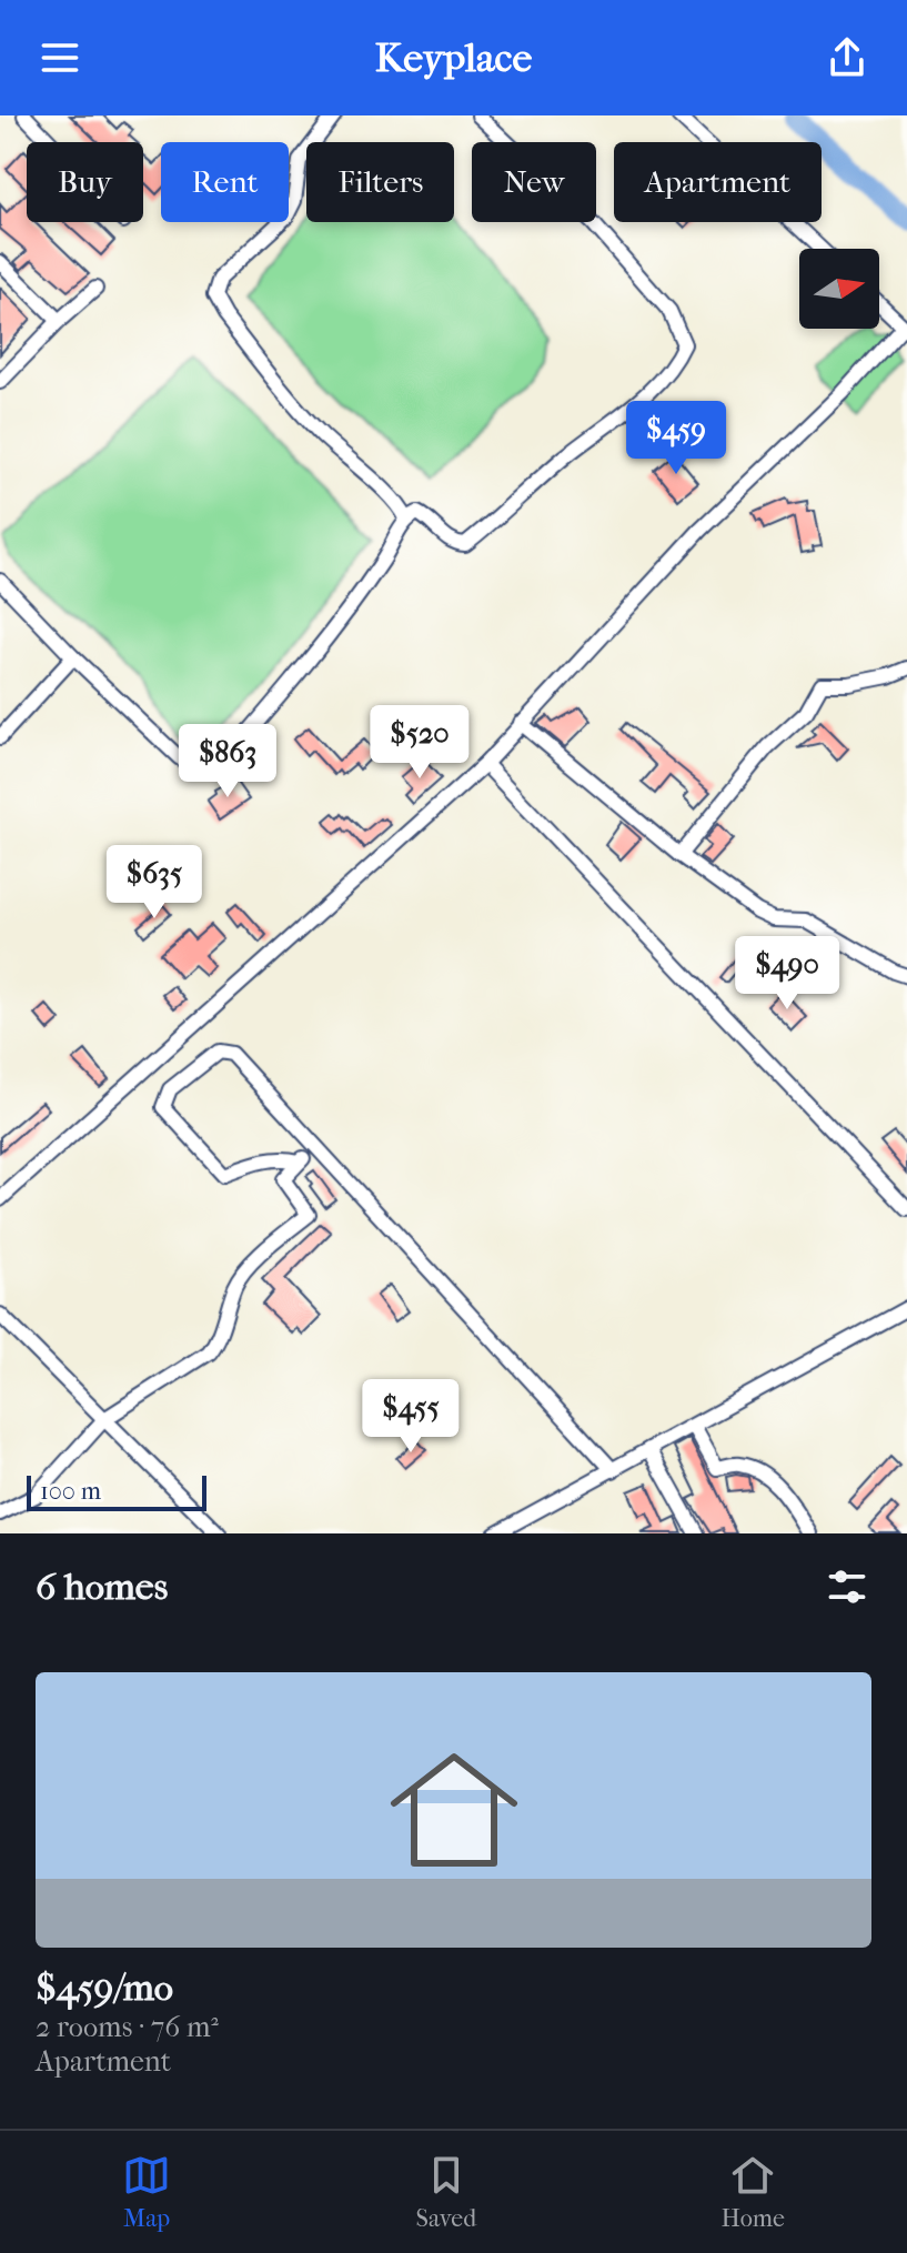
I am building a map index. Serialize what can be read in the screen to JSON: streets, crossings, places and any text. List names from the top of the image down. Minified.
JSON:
{"scale_bar":"100 m","north":"right","page":{"header":"Keyplace","chip":["Buy","Rent","Filters","New","Apartment"],"price":["$459","$520","$863","$635","$490","$455"],"scale":"100 m","heading":"6 homes","list":[{"name":"$459/mo","note":"2 rooms · 76 m² · Apartment"}],"tabs":["Map","Saved","Home"]}}
